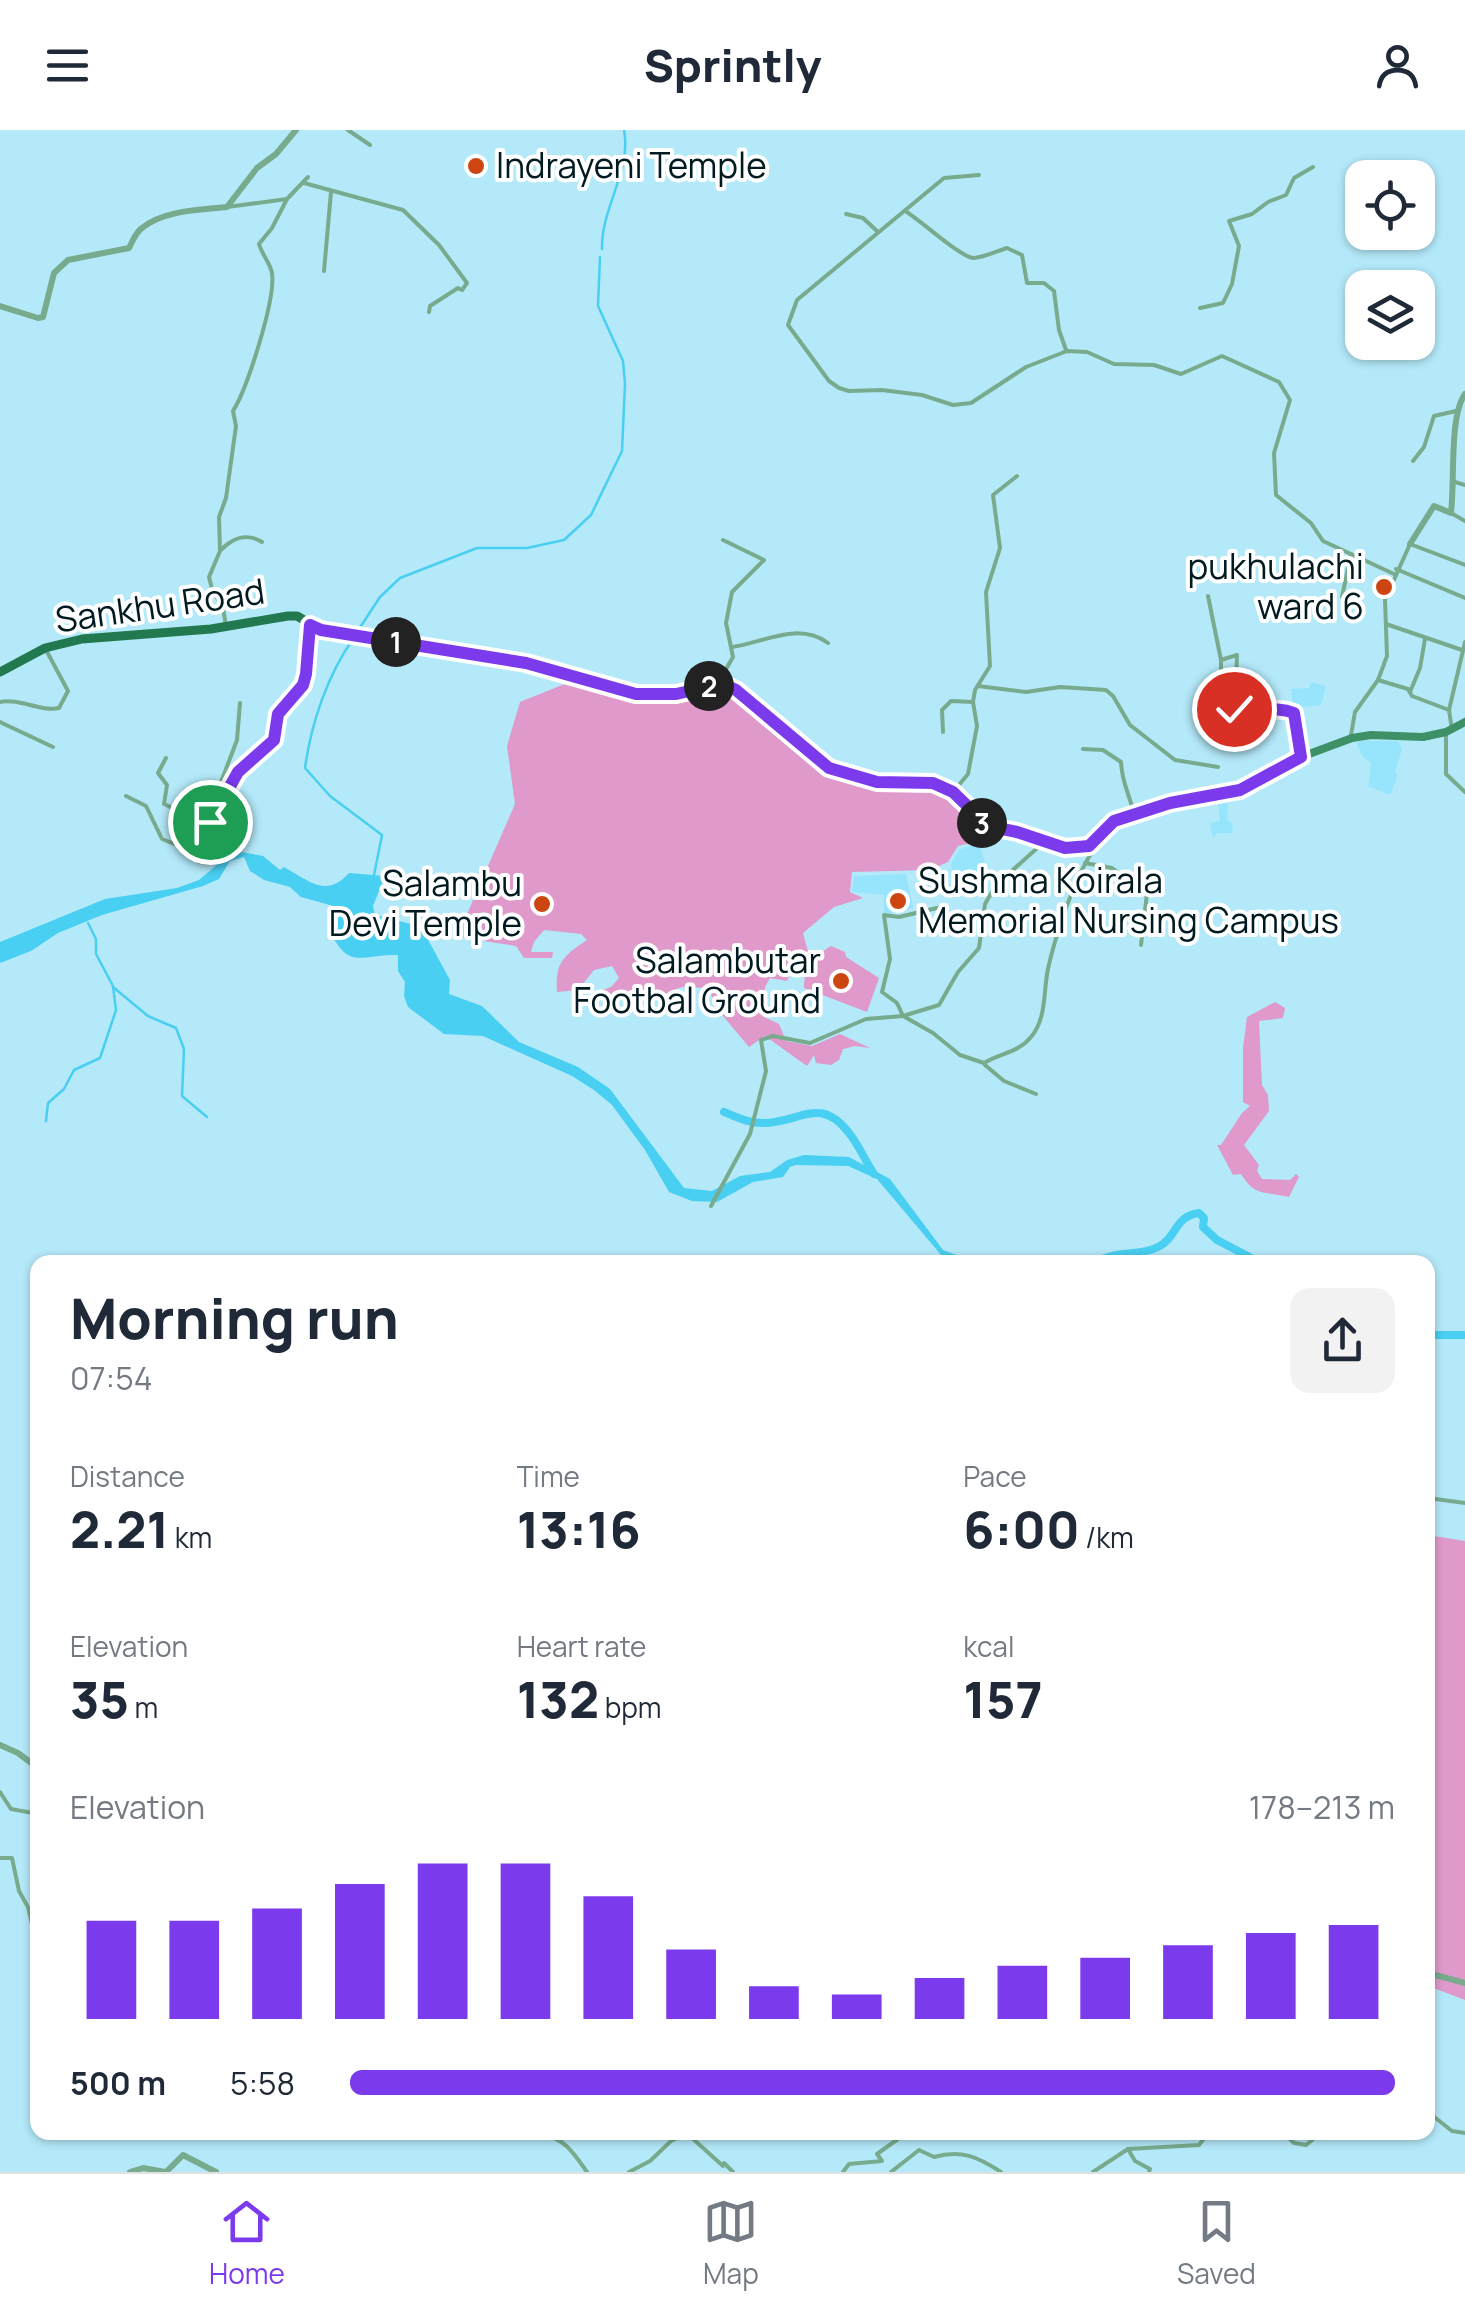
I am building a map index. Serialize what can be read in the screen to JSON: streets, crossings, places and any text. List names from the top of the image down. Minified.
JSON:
{"streets":{"main road":["Sankhu Road"]},"places":["Indrayeni Temple","pukhulachi ward 6","Sushma Koirala Memorial Nursing Campus","Salambu Devi Temple","Salambutar Footbal Ground"],"page":{"header":"Sprintly","pins":["1","2","3"],"heading":["Morning run","07:54"],"stats":[["Distance","2.21 km"],["Time","13:16"],["Pace","6:00 /km"],["Elevation","35 m"],["Heart rate","132 bpm"],["kcal","157"]],"chart":["Elevation","178–213 m"],"list":[{"name":"500 m","note":"5:58"}],"tabs":["Home","Map","Saved"]}}
